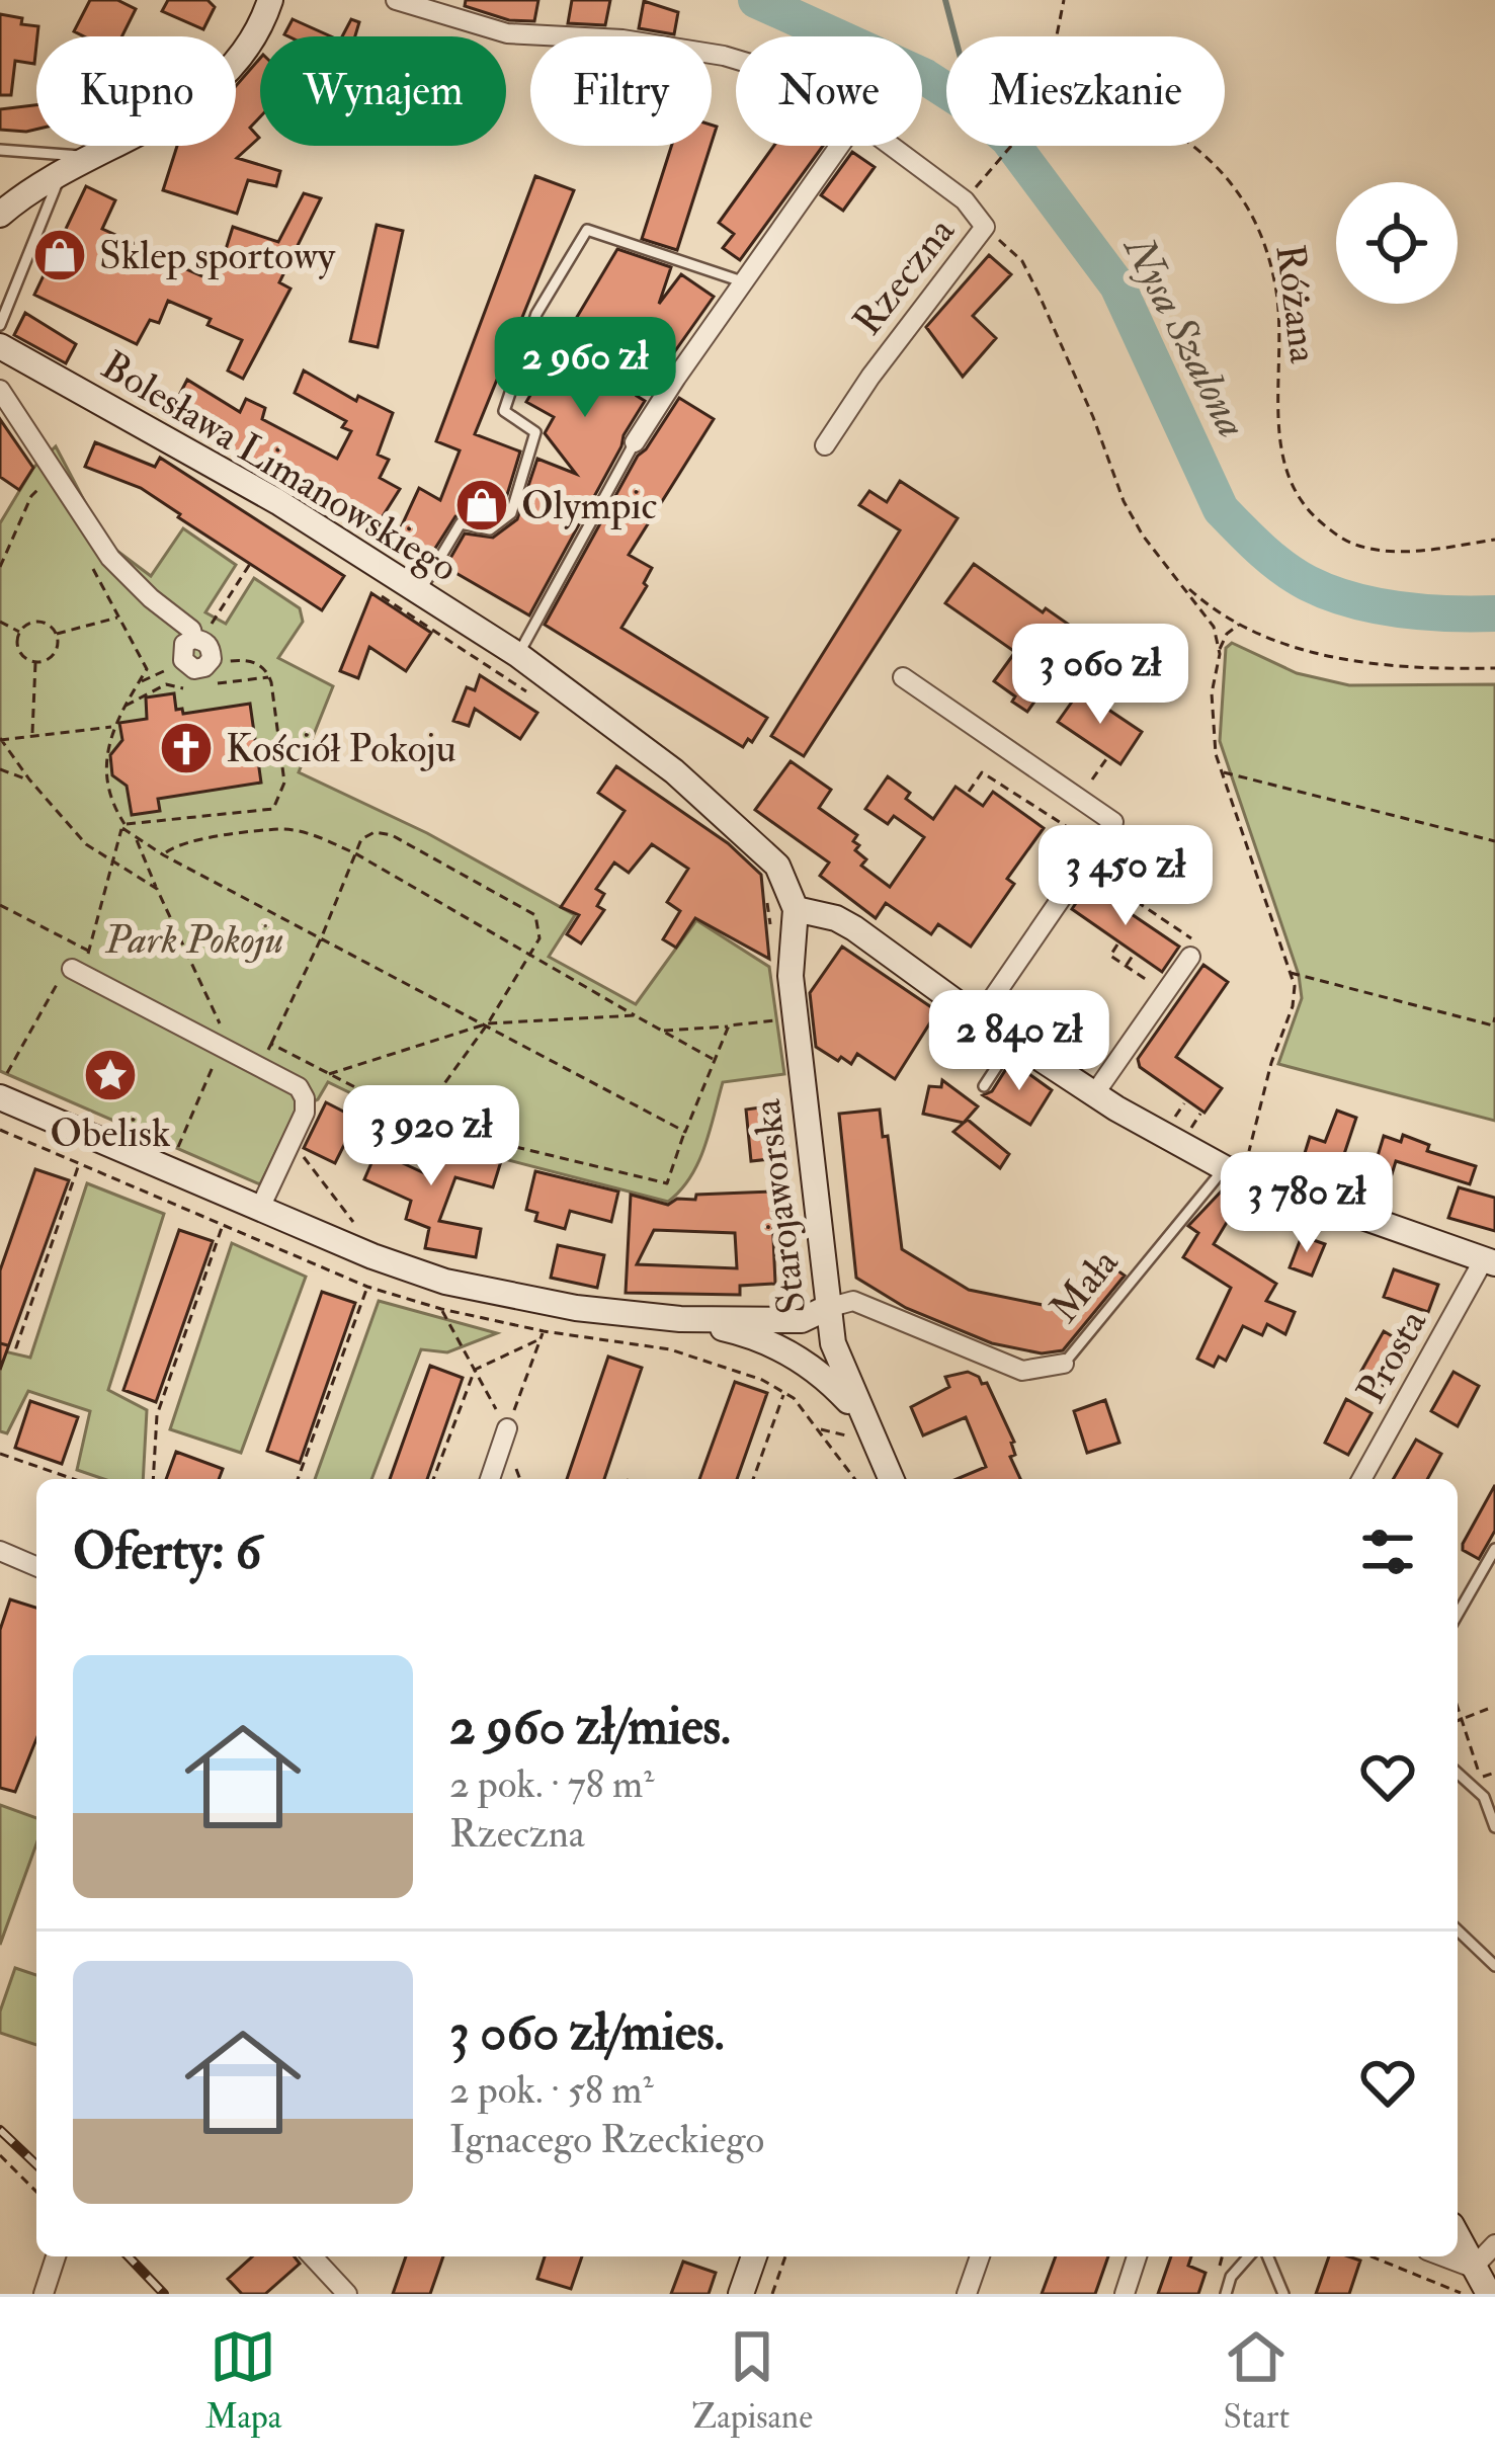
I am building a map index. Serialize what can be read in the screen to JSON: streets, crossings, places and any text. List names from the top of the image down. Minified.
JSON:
{"streets":{"main road":["Bolesława Limanowskiego","Starojaworska"],"street":["Rzeczna","Mała","Prosta"],"path":["Różana"]},"crossings":[["Bolesława Limanowskiego","Starojaworska"],["Starojaworska","Mała"]],"water":["Nysa Szalona"],"parks":["Park Pokoju"],"places":{"shop":["Sklep sportowy","Olympic"],"church":["Kościół Pokoju"],"place":["Obelisk"]},"page":{"chip":["Kupno","Wynajem","Filtry","Nowe","Mieszkanie"],"price":["2 960 zł","3 060 zł","3 450 zł","2 840 zł","3 920 zł","3 780 zł"],"heading":"Oferty: 6","list":[{"name":"2 960 zł/mies.","note":"2 pok. · 78 m² · Rzeczna"},{"name":"3 060 zł/mies.","note":"2 pok. · 58 m² · Ignacego Rzeckiego"}],"tabs":["Mapa","Zapisane","Start"]}}
